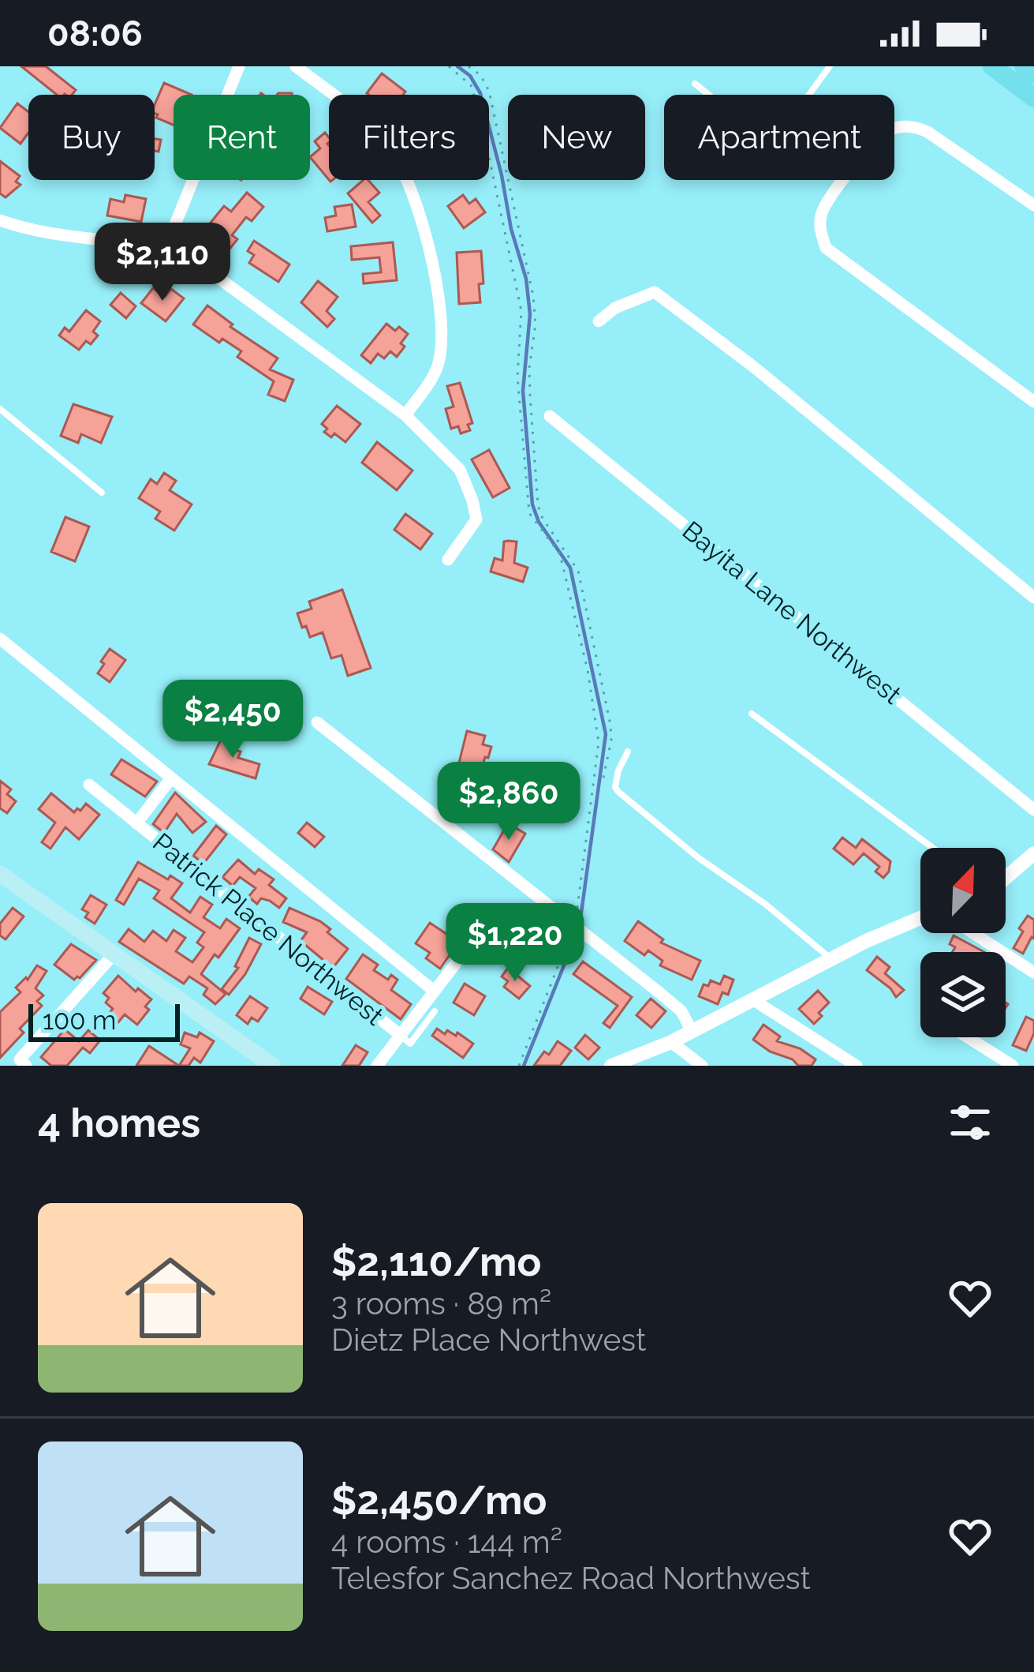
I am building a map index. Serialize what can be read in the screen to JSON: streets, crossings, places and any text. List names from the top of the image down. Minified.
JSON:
{"streets":{"street":["Bayita Lane Northwest","Patrick Place Northwest"]},"scale_bar":"100 m","north":"top right","page":{"status":"08:06","chip":["Buy","Rent","Filters","New","Apartment"],"price":["$2,110","$2,450","$2,860","$1,220"],"scale":"100 m","heading":"4 homes","list":[{"name":"$2,110/mo","note":"3 rooms · 89 m² · Dietz Place Northwest"},{"name":"$2,450/mo","note":"4 rooms · 144 m² · Telesfor Sanchez Road Northwest"}]}}
